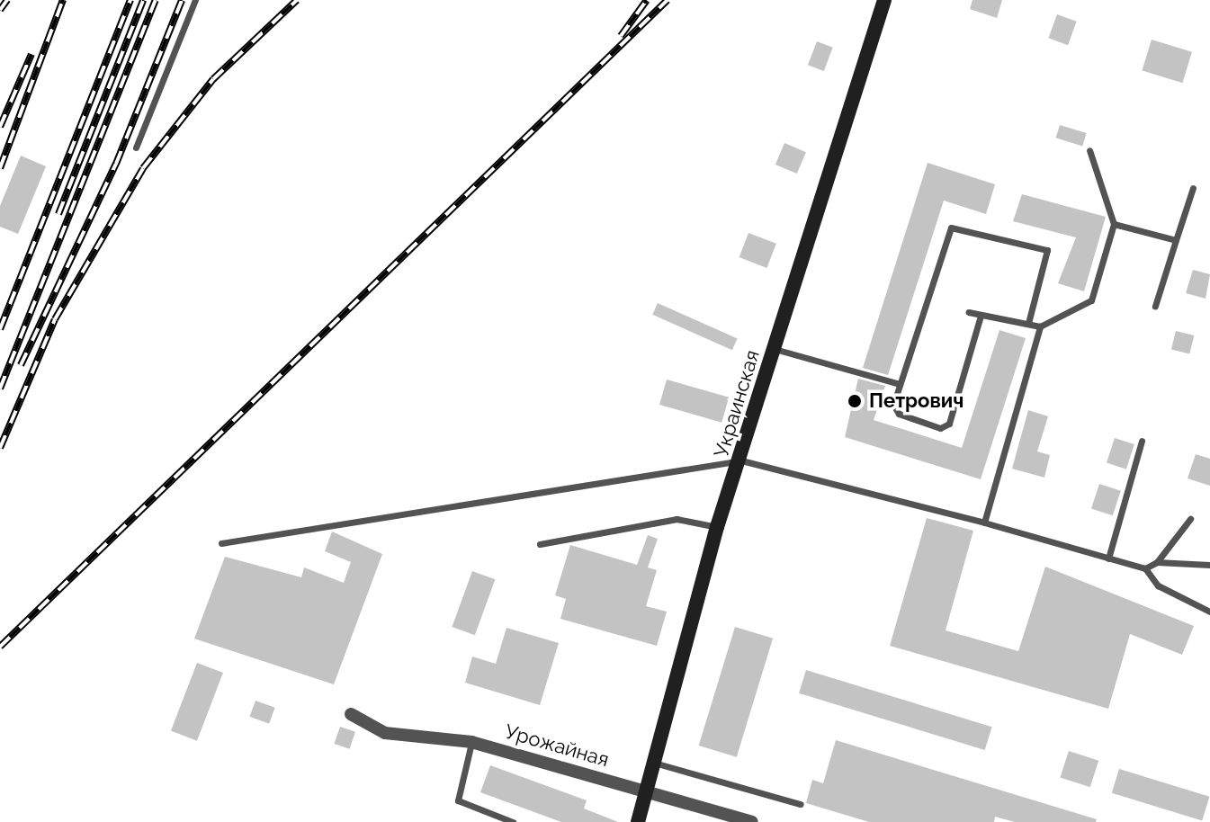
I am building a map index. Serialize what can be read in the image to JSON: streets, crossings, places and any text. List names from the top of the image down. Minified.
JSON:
{"streets":{"street":["Украинская","Урожайная"]},"crossings":[["Украинская","Урожайная"]],"places":["Петрович"]}
